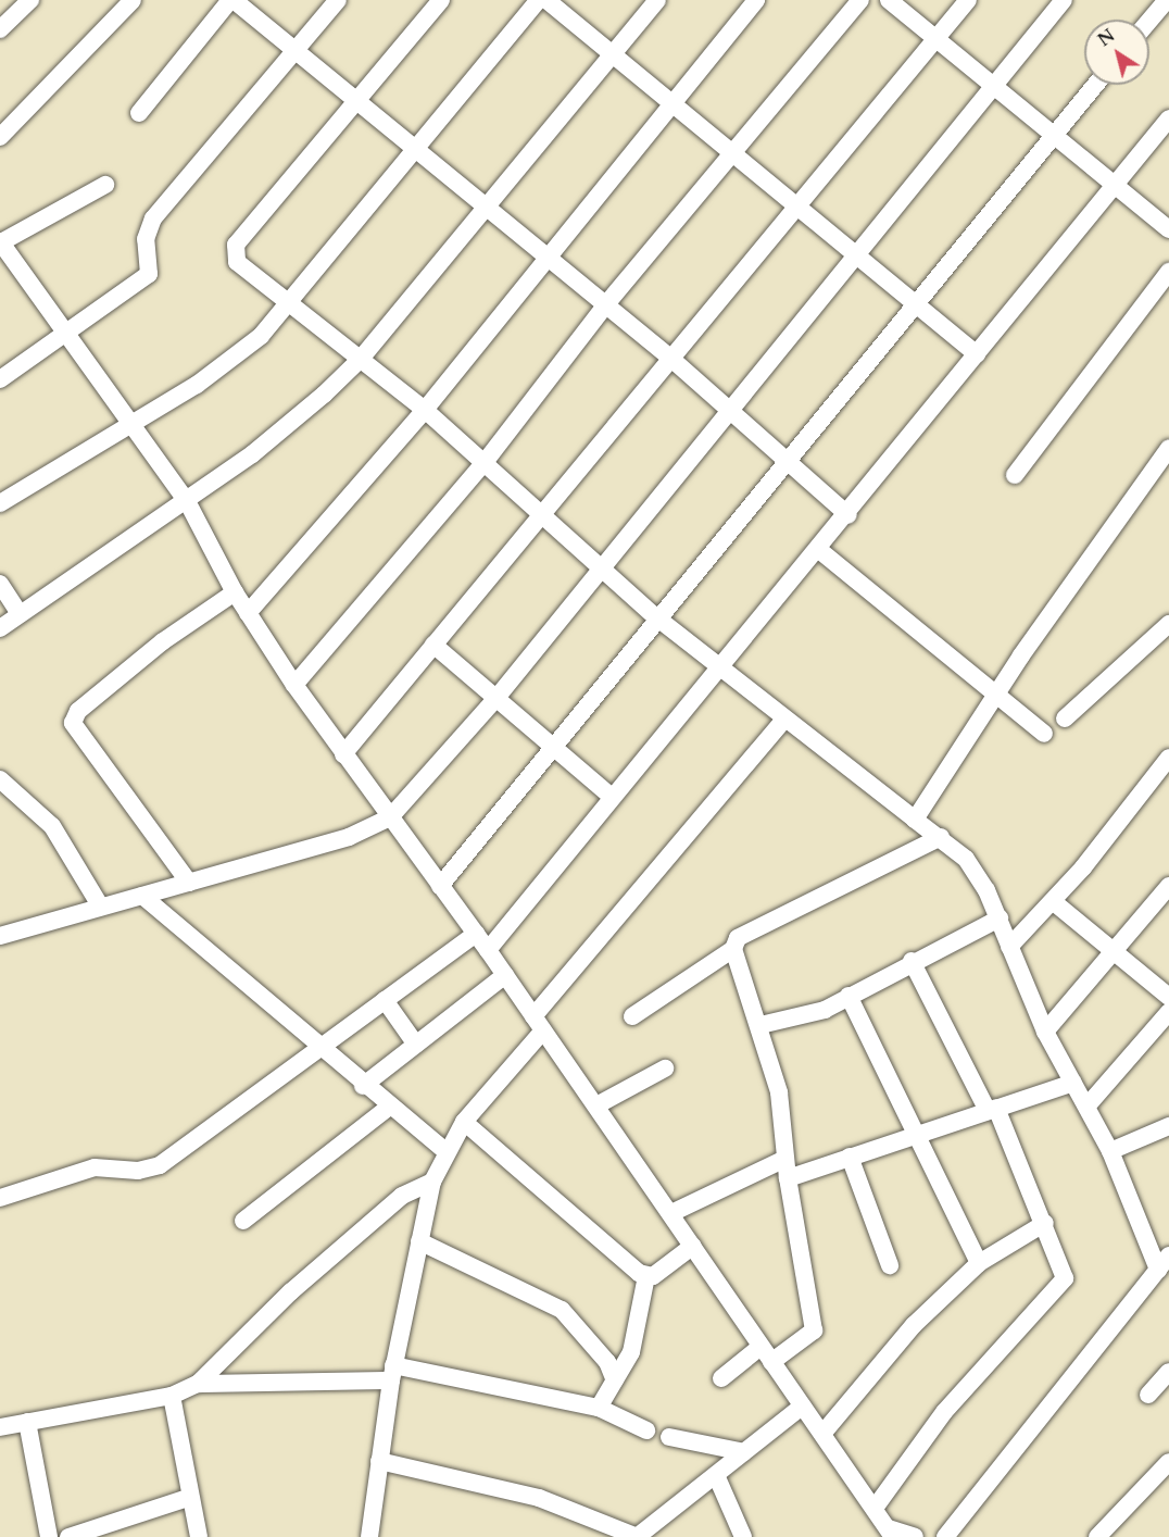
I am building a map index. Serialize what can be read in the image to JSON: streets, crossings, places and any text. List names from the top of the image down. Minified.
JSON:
{"north":"top left"}
